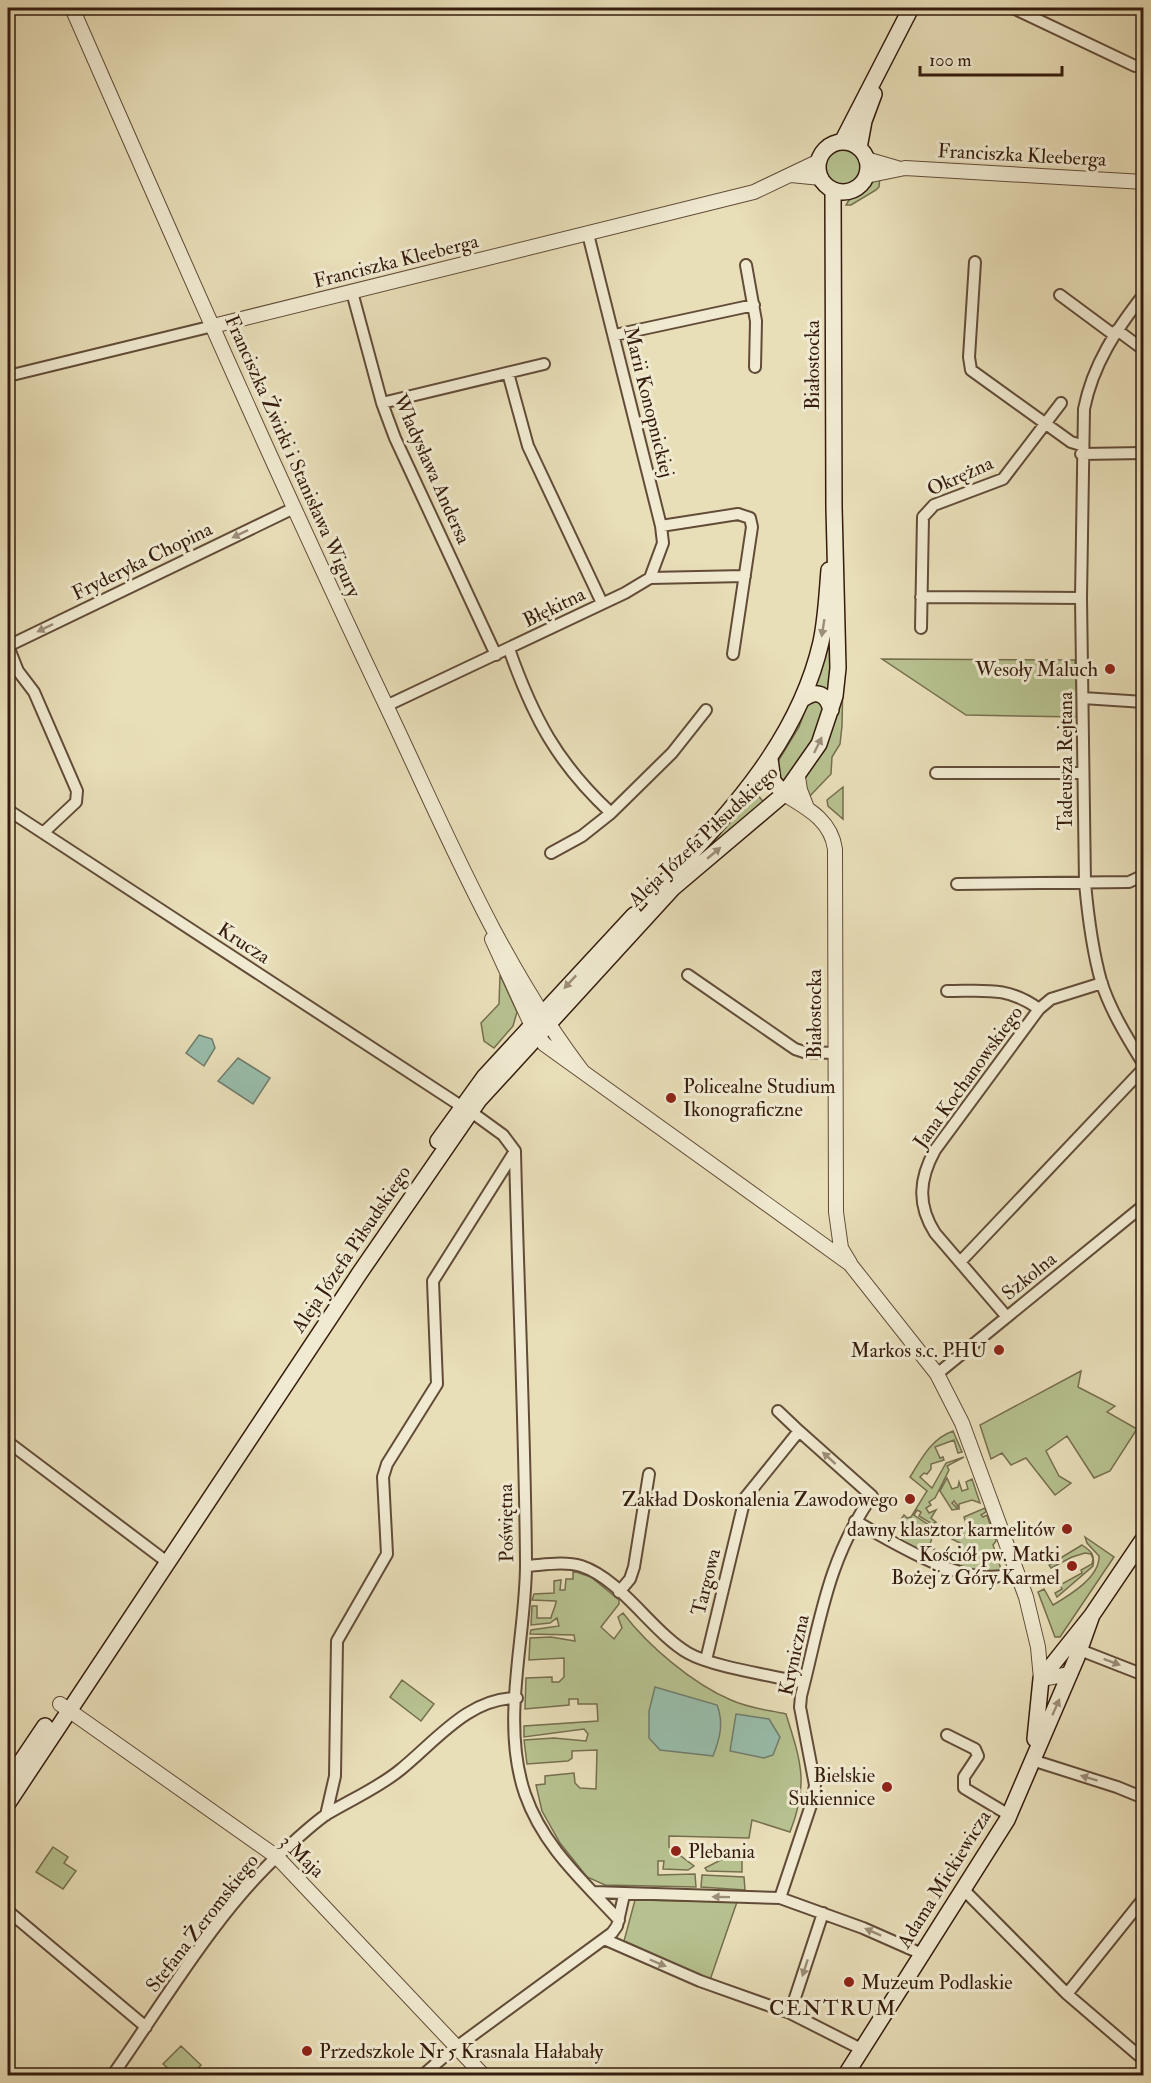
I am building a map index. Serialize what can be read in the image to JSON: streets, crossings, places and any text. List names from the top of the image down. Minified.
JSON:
{"streets":{"main road":["Białostocka","Aleja Józefa Piłsudskiego","Adama Mickiewicza"],"street":["Franciszka Kleeberga","Marii Konopnickiej","Franciszka Żwirki i Stanisława Wigury","Władysława Andersa","Okrężna","Fryderyka Chopina","Błękitna","Tadeusza Rejtana","Krucza","Jana Kochanowskiego","Szkolna","Poświętna","Targowa","Kryniczna","3 Maja","Stefana Żeromskiego"]},"crossings":[["Franciszka Kleeberga","Białostocka"],["Franciszka Kleeberga","Marii Konopnickiej"],["Franciszka Kleeberga","Franciszka Żwirki i Stanisława Wigury"],["Franciszka Kleeberga","Władysława Andersa"],["Białostocka","Franciszka Żwirki i Stanisława Wigury"],["Białostocka","Aleja Józefa Piłsudskiego"],["Marii Konopnickiej","Błękitna"],["Franciszka Żwirki i Stanisława Wigury","Fryderyka Chopina"],["Franciszka Żwirki i Stanisława Wigury","Błękitna"],["Franciszka Żwirki i Stanisława Wigury","Aleja Józefa Piłsudskiego"],["Franciszka Żwirki i Stanisława Wigury","Szkolna"],["Franciszka Żwirki i Stanisława Wigury","Adama Mickiewicza"],["Władysława Andersa","Błękitna"],["Tadeusza Rejtana","Jana Kochanowskiego"],["Aleja Józefa Piłsudskiego","Krucza"],["Aleja Józefa Piłsudskiego","3 Maja"],["Jana Kochanowskiego","Szkolna"],["Poświętna","Stefana Żeromskiego"],["Targowa","Kryniczna"],["3 Maja","Stefana Żeromskiego"]],"one_way":["Fryderyka Chopina"],"districts":["CENTRUM"],"places":["Wesoły Maluch","Policealne Studium Ikonograficzne","Markos s.c. PHU","Zakład Doskonalenia Zawodowego","dawny klasztor karmelitów","Kościół pw. Matki Bożej z Góry Karmel","Bielskie Sukiennice","Plebania","Muzeum Podlaskie","Przedszkole Nr 5 Krasnala Hałabały"],"scale_bar":"100 m"}
